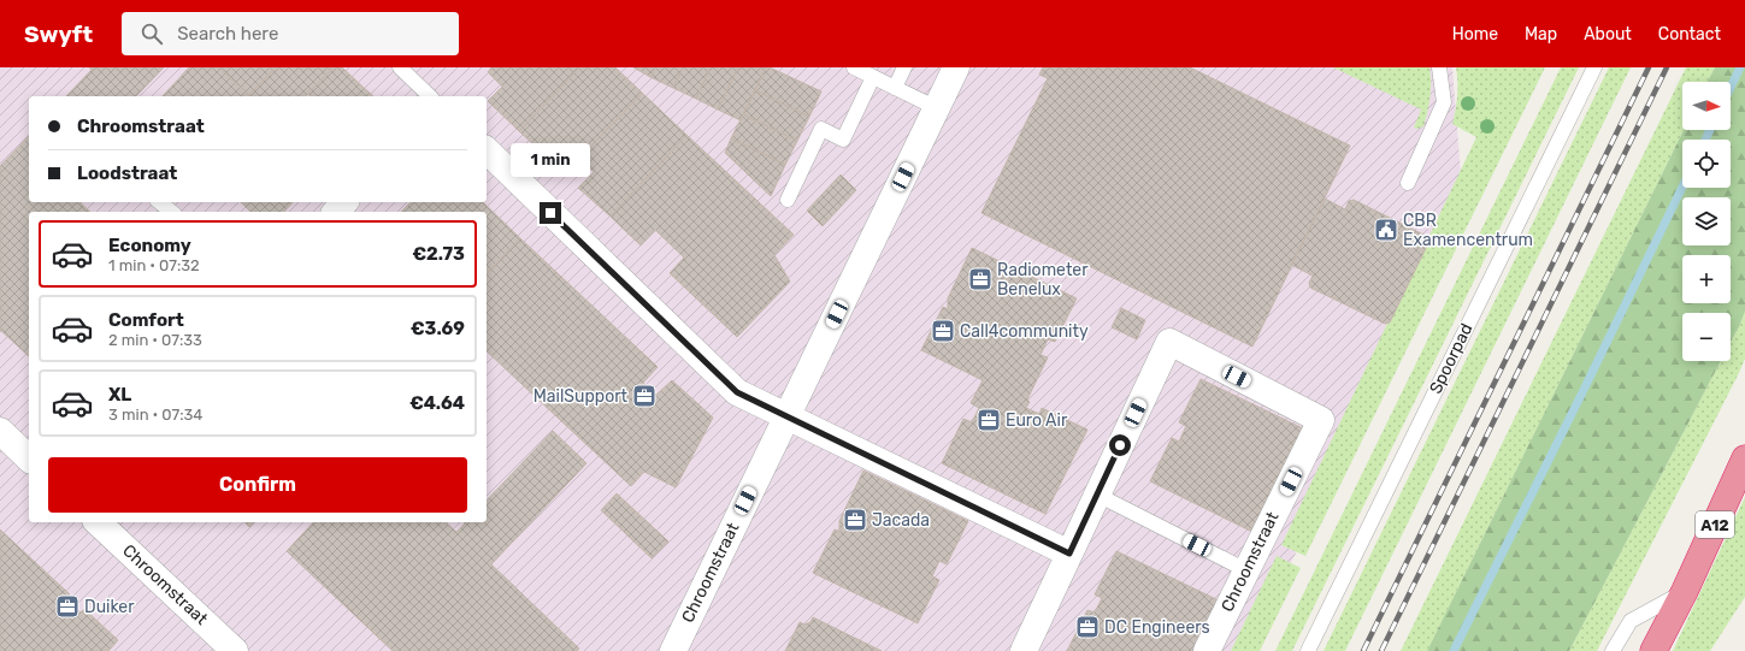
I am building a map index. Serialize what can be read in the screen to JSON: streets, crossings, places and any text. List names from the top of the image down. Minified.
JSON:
{"streets":{"highway":["A12"],"street":["Chroomstraat"],"lane":["Spoorpad"]},"places":{"public building":["CBR Examencentrum"],"office":["Radiometer Benelux","Call4community","MailSupport","Euro Air","Jacada","Duiker","DC Engineers"]},"north":"right","page":{"header":"Swyft","search":"Search here","nav":["Home","Map","About","Contact"],"map_buttons":["+","−"],"banner":["Chroomstraat","Loodstraat"],"bubble":"1 min","list":[{"name":"Economy","note":"1 min · 07:32","value":"€2.73"},{"name":"Comfort","note":"2 min · 07:33","value":"€3.69"},{"name":"XL","note":"3 min · 07:34","value":"€4.64"}],"buttons":"Confirm"}}
